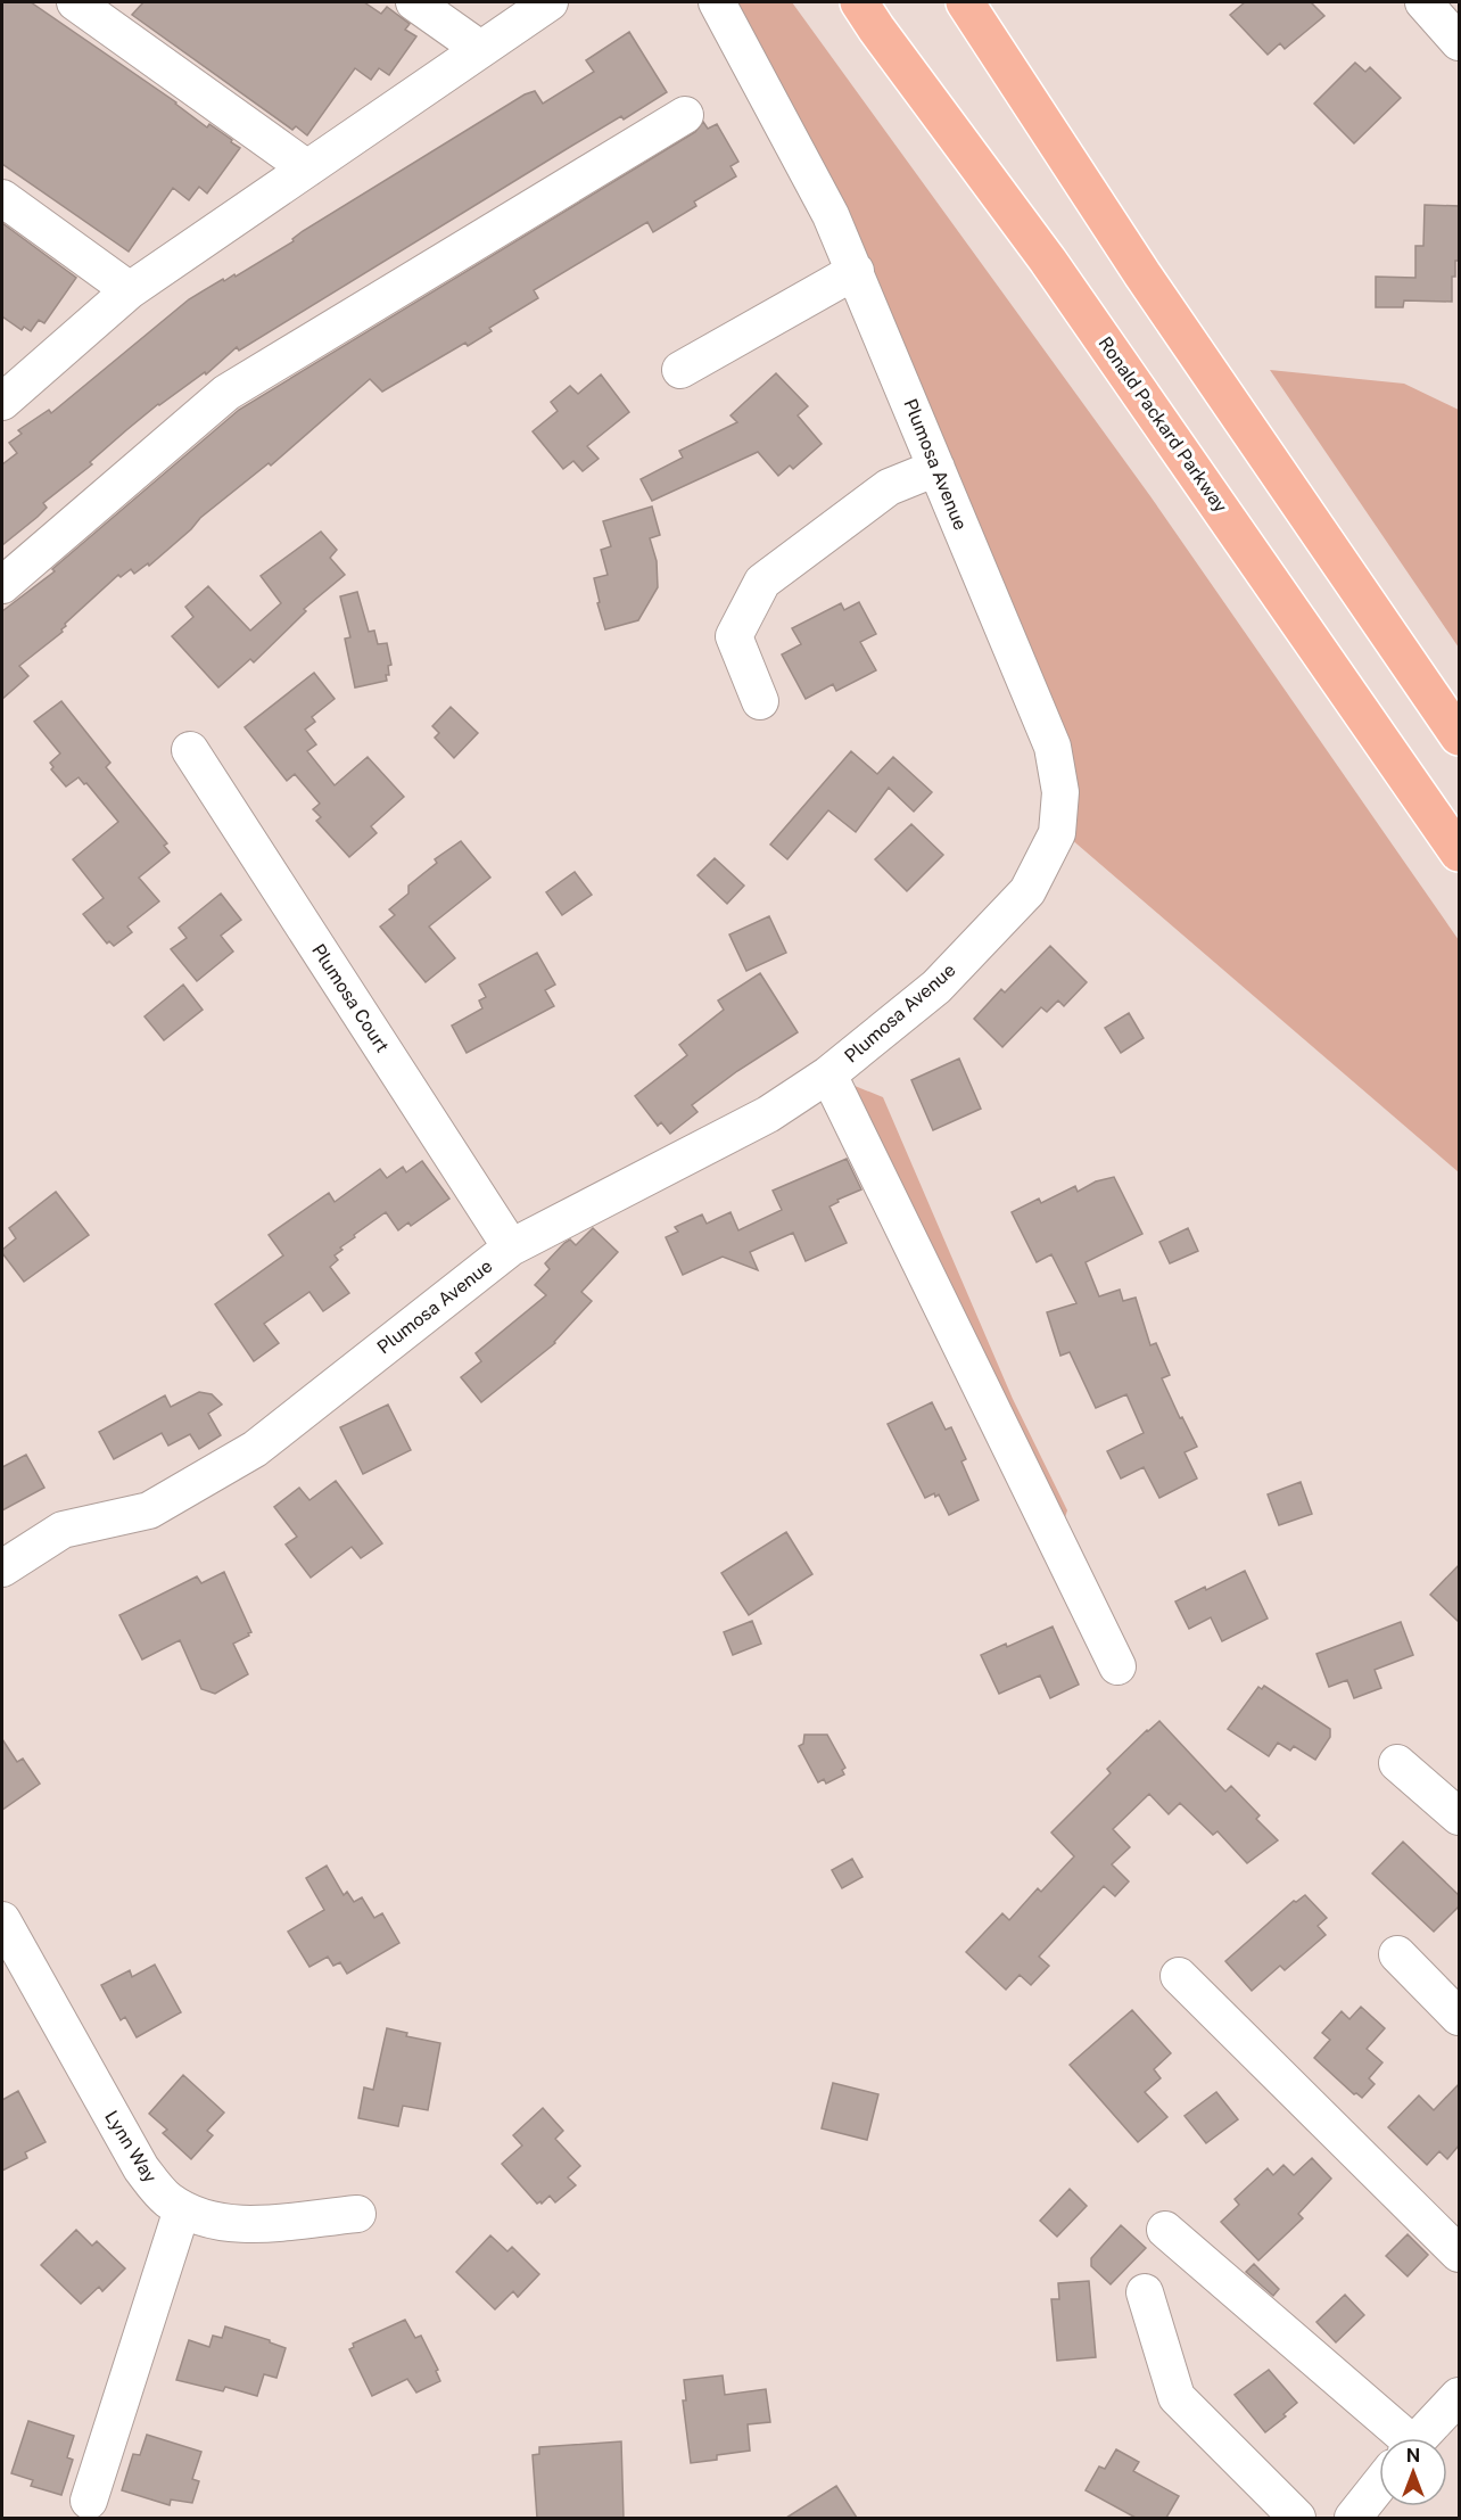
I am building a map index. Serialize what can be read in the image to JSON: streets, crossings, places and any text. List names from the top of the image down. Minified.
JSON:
{"streets":{"highway":["Ronald Packard Parkway"],"street":["Plumosa Avenue","Plumosa Court","Lynn Way"]},"crossings":[["Plumosa Avenue","Plumosa Court"]],"north":"top"}
